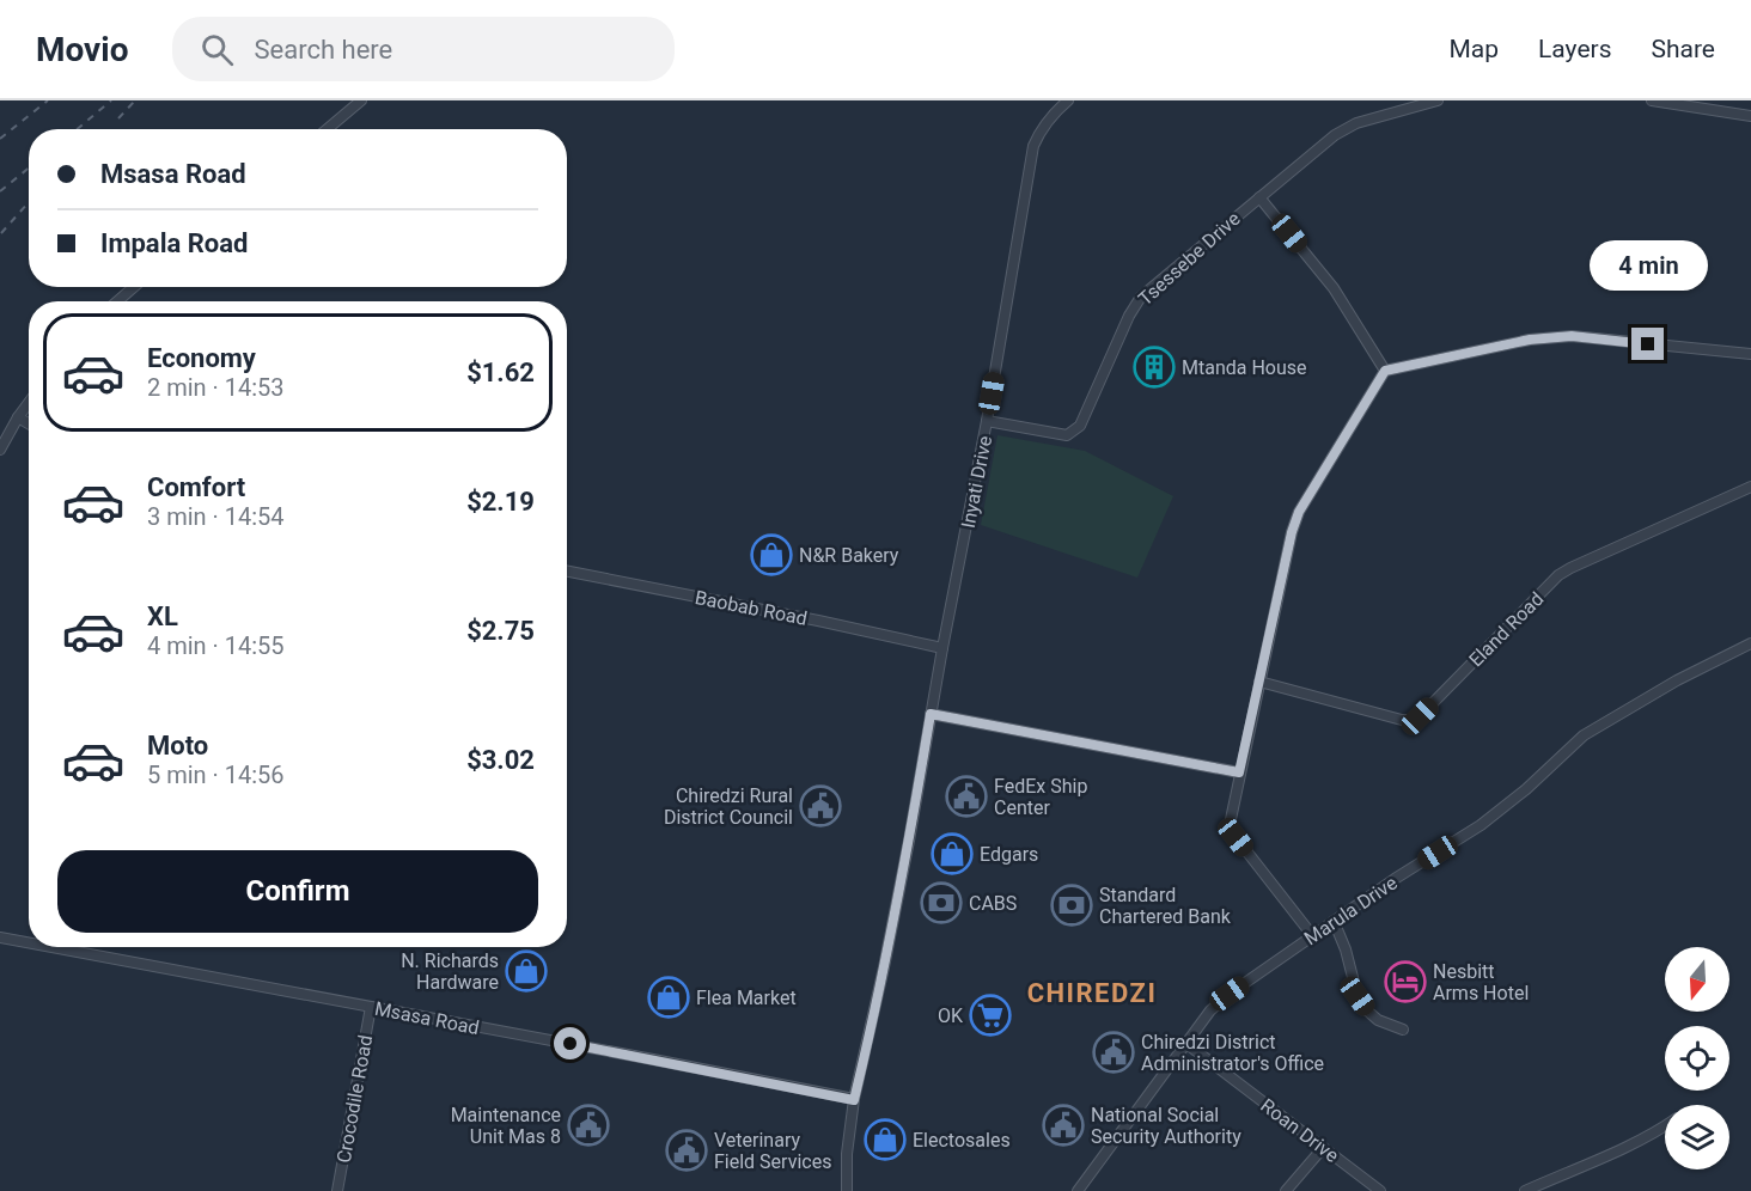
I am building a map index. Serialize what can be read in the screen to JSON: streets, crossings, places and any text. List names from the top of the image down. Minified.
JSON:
{"streets":{"street":["Tsessebe Drive","Inyati Drive","Baobab Road","Eland Road","Marula Drive","Msasa Road","Crocodile Road","Roan Drive"]},"crossings":[["Tsessebe Drive","Inyati Drive"],["Inyati Drive","Baobab Road"],["Inyati Drive","Msasa Road"],["Marula Drive","Roan Drive"],["Msasa Road","Crocodile Road"]],"districts":["CHIREDZI"],"places":{"building":["Mtanda House"],"shop":["N&R Bakery","Edgars","N. Richards Hardware","Flea Market","Electosales"],"public building":["FedEx Ship Center","Chiredzi Rural District Council","Chiredzi District Administrator's Office","Maintenance Unit Mas 8","National Social Security Authority","Veterinary Field Services"],"bank":["CABS","Standard Chartered Bank"],"hotel":["Nesbitt Arms Hotel"],"supermarket":["OK"]},"north":"bottom","page":{"header":"Movio","search":"Search here","nav":["Map","Layers","Share"],"banner":["Msasa Road","Impala Road"],"bubble":"4 min","list":[{"name":"Economy","note":"2 min · 14:53","value":"$1.62"},{"name":"Comfort","note":"3 min · 14:54","value":"$2.19"},{"name":"XL","note":"4 min · 14:55","value":"$2.75"},{"name":"Moto","note":"5 min · 14:56","value":"$3.02"}],"buttons":"Confirm"}}
